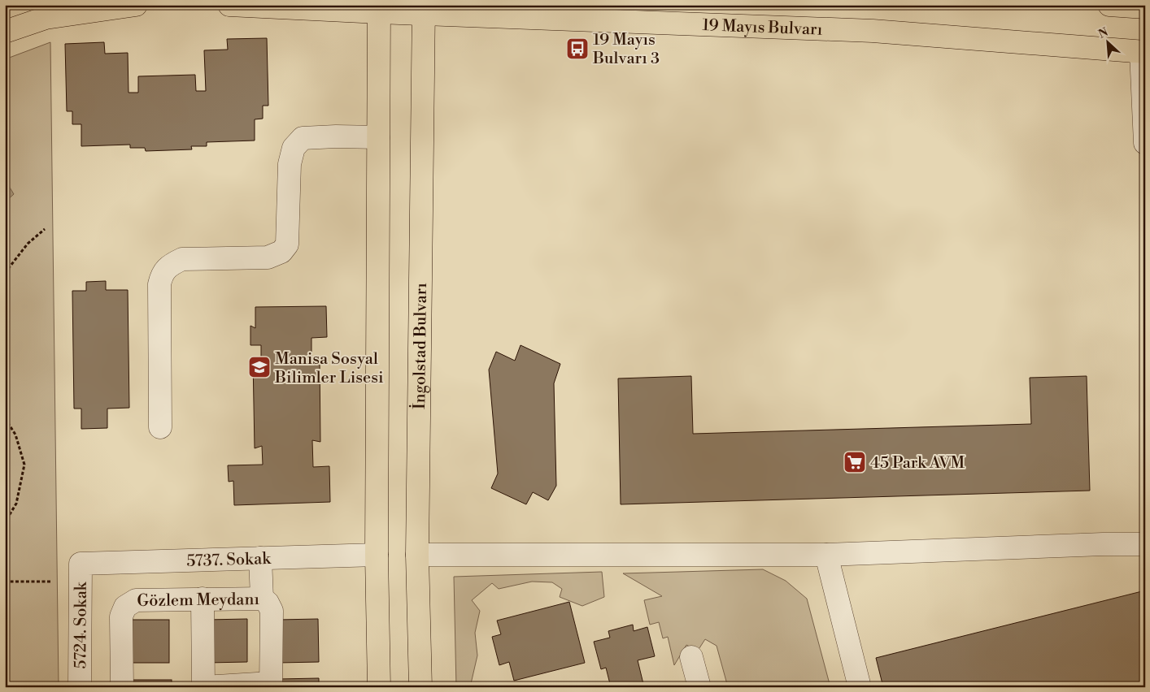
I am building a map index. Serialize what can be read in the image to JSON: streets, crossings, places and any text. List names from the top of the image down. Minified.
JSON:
{"streets":{"main road":["19 Mayıs Bulvarı","İngolstad Bulvarı"],"street":["5737. Sokak","Gözlem Meydanı","5724. Sokak"]},"crossings":[["19 Mayıs Bulvarı","İngolstad Bulvarı"],["5737. Sokak","5724. Sokak"]],"places":{"bus stop":["19 Mayıs Bulvarı 3"],"school or university":["Manisa Sosyal Bilimler Lisesi"],"supermarket":["45 Park AVM"]},"north":"top left"}
